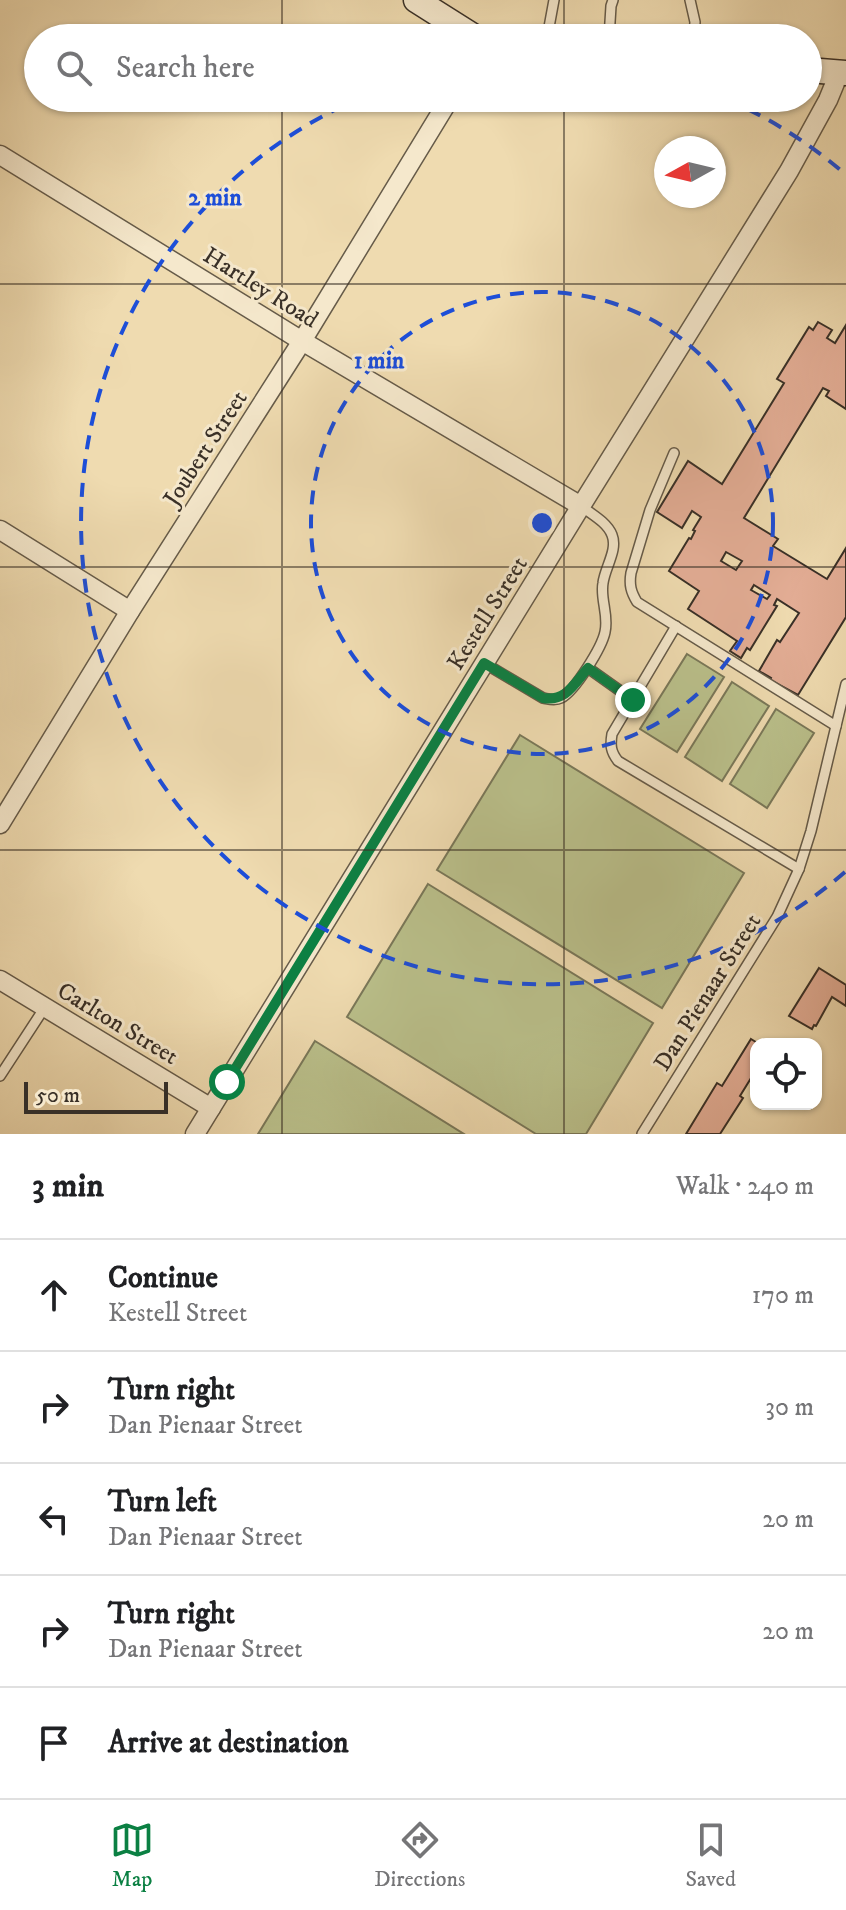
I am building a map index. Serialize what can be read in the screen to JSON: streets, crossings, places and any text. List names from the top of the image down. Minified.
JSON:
{"streets":{"street":["Hartley Road","Joubert Street","Kestell Street","Carlton Street"],"lane":["Dan Pienaar Street"]},"crossings":[["Hartley Road","Joubert Street"],["Hartley Road","Kestell Street"],["Kestell Street","Carlton Street"]],"scale_bar":"50 m","north":"left","page":{"search":"Search here","scale":"50 m","heading":["3 min","Walk · 240 m"],"list":[["Continue","Kestell Street","170 m"],["Turn right","Dan Pienaar Street","30 m"],["Turn left","Dan Pienaar Street","20 m"],["Turn right","Dan Pienaar Street","20 m"],"Arrive at destination"],"nav":["Map","Directions","Saved"]},"rings":["2 min","1 min"]}
